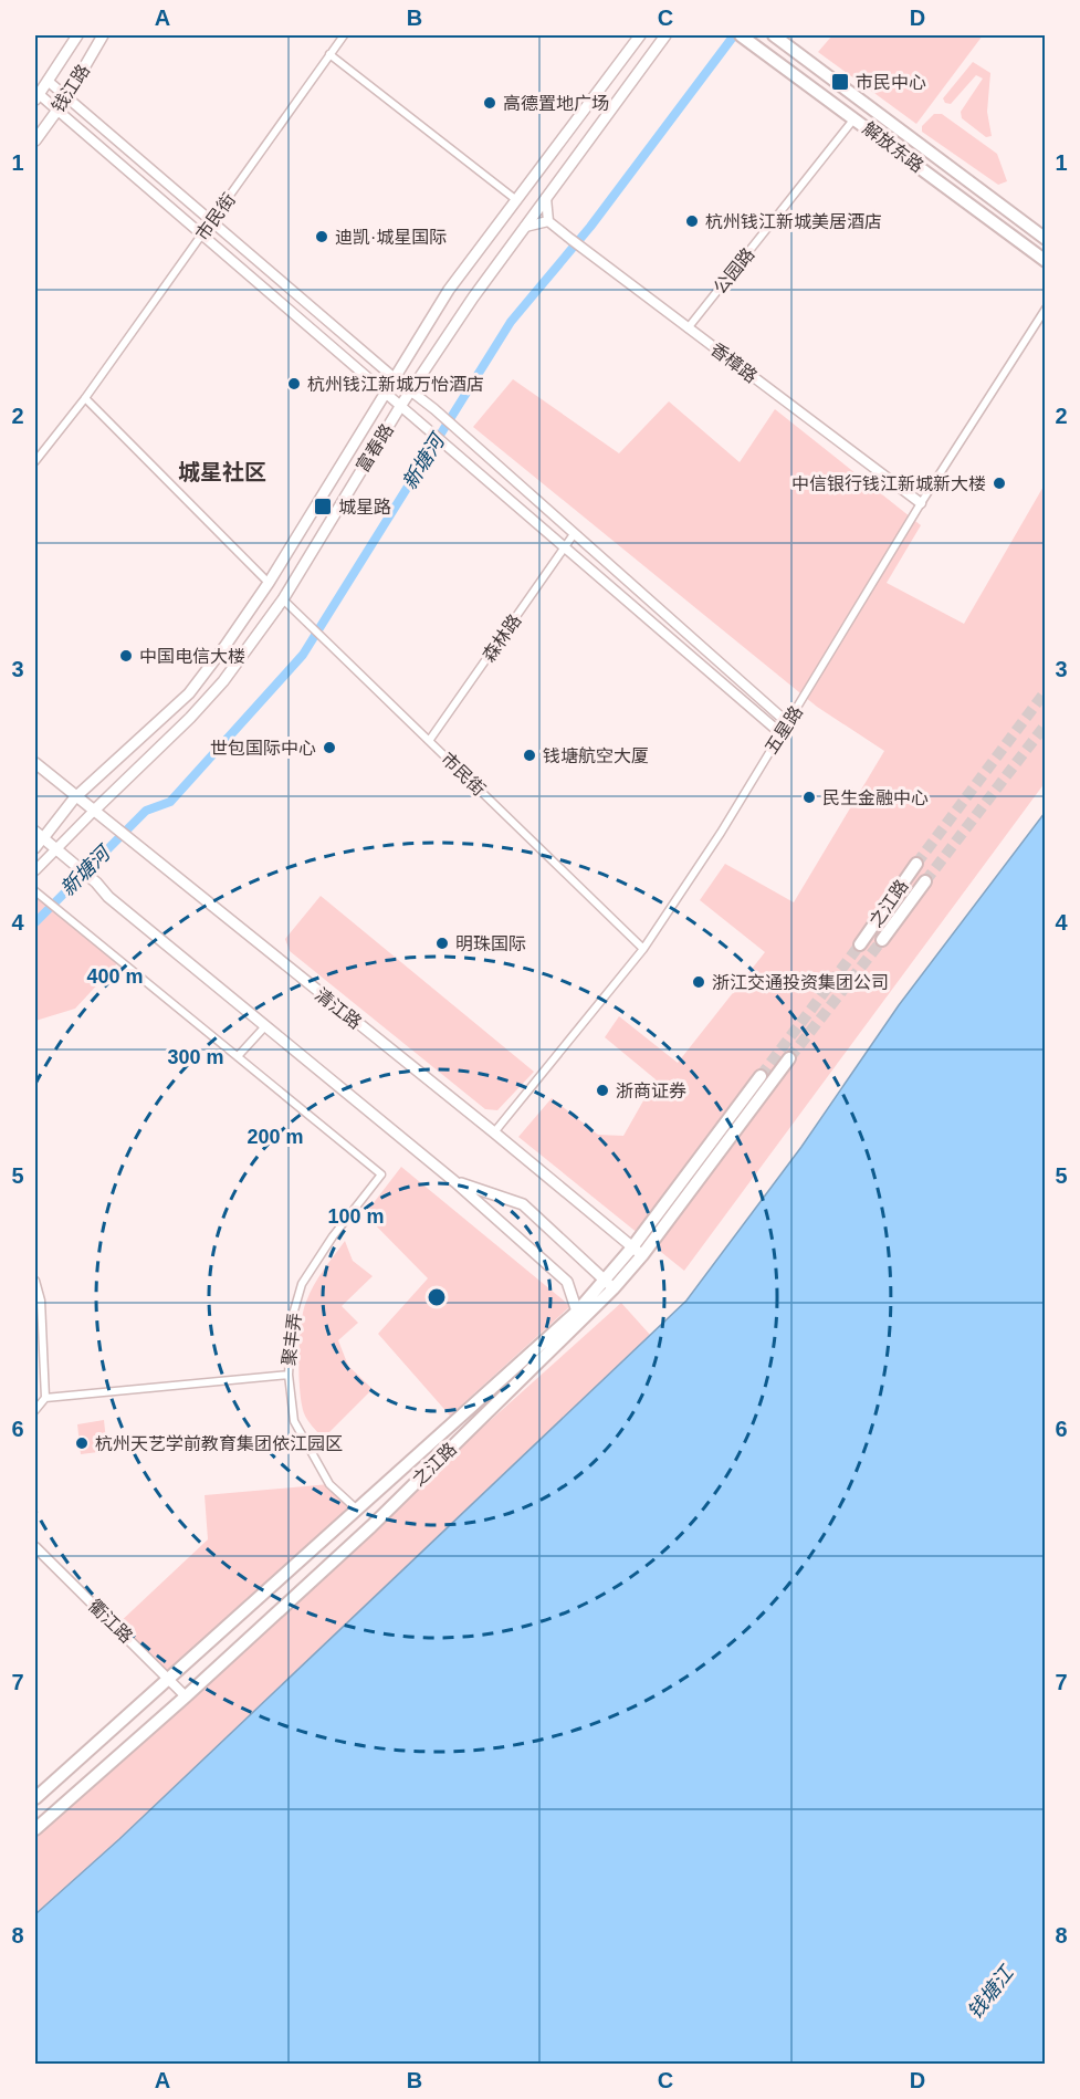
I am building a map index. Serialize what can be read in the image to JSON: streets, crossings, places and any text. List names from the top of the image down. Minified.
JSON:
{"streets":{"main road":["钱江路","解放东路","富春路","之江路","清江路"],"street":["市民街","公园路","香樟路","森林路","五星路","聚丰弄","衢江路"]},"crossings":[["解放东路","公园路"],["市民街","富春路"],["市民街","森林路"],["市民街","五星路"],["公园路","香樟路"],["香樟路","五星路"],["富春路","清江路"],["五星路","清江路"],["之江路","清江路"],["之江路","聚丰弄"],["之江路","衢江路"]],"districts":["城星社区"],"water":["新塘河","钱塘江"],"places":{"transit":["市民中心","城星路"],"other":["高德置地广场","杭州钱江新城美居酒店","迪凯·城星国际","杭州钱江新城万怡酒店","中信银行钱江新城新大楼","中国电信大楼","世包国际中心","钱塘航空大厦","民生金融中心","明珠国际","浙江交通投资集团公司","浙商证券","杭州天艺学前教育集团依江园区"]},"grid":{"columns":["A","B","C","D"],"rows":["1","2","3","4","5","6","7","8"]},"rings":["400 m","300 m","200 m","100 m"]}
